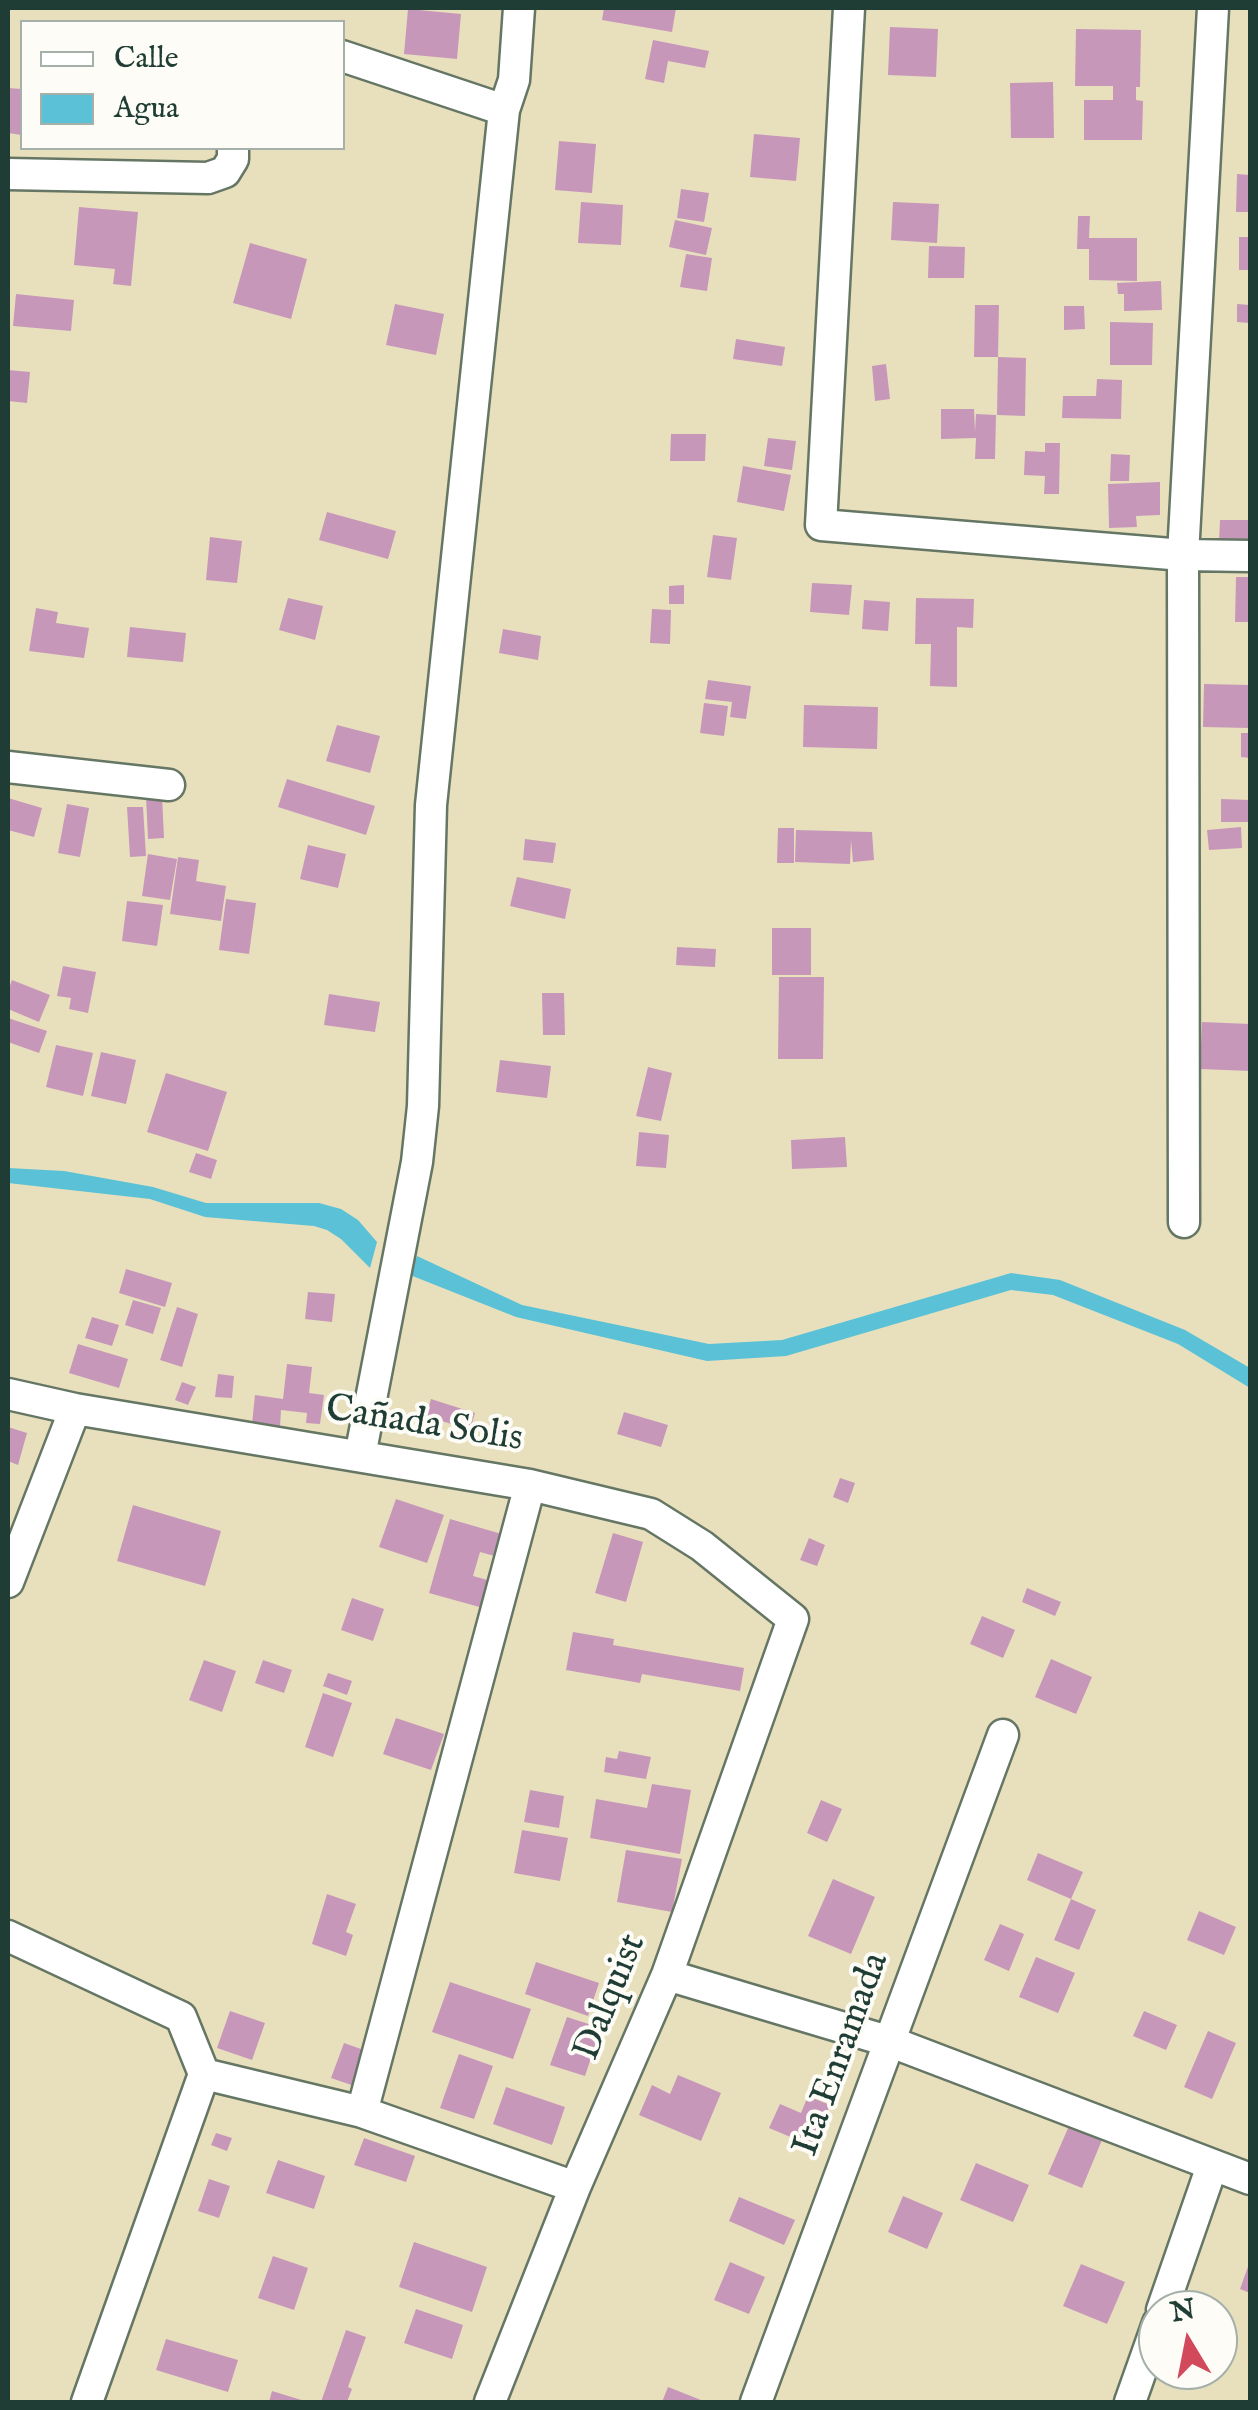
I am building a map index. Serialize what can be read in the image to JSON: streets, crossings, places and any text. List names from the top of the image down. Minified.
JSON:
{"streets":{"street":["Cañada Solis","Dalquist","Ita Enramada"]},"crossings":[["Cañada Solis","Dalquist"]],"legend":["Calle","Agua"],"north":"top"}
